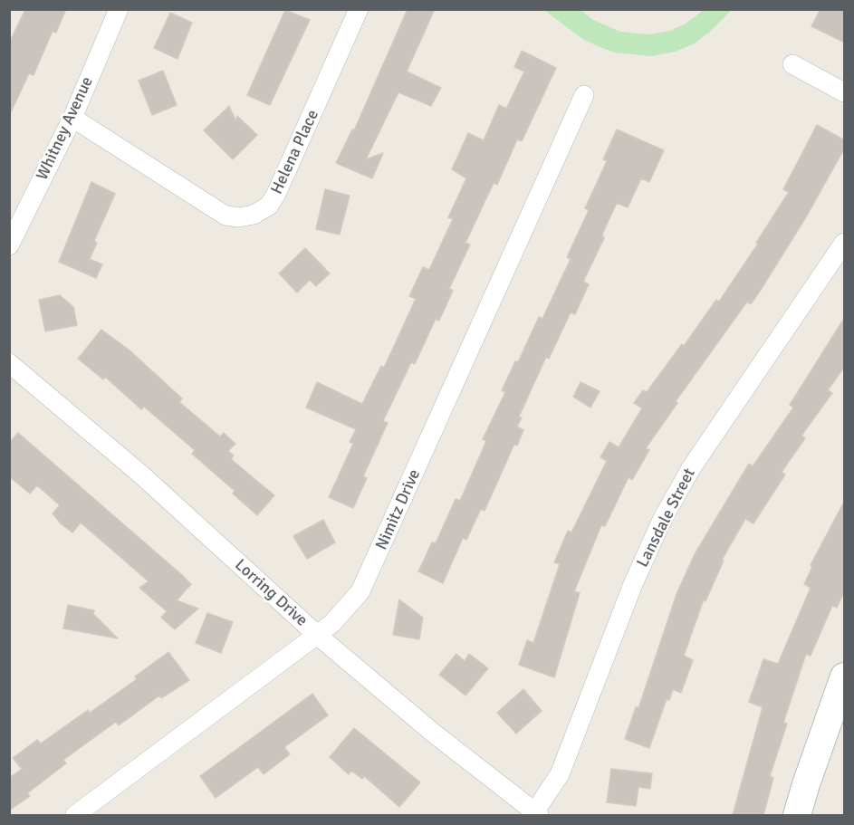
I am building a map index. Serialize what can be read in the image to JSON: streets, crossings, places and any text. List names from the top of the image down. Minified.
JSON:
{"streets":{"street":["Whitney Avenue","Helena Place","Nimitz Drive","Lansdale Street","Lorring Drive"]},"crossings":[["Whitney Avenue","Helena Place"],["Nimitz Drive","Lorring Drive"],["Lansdale Street","Lorring Drive"]]}
